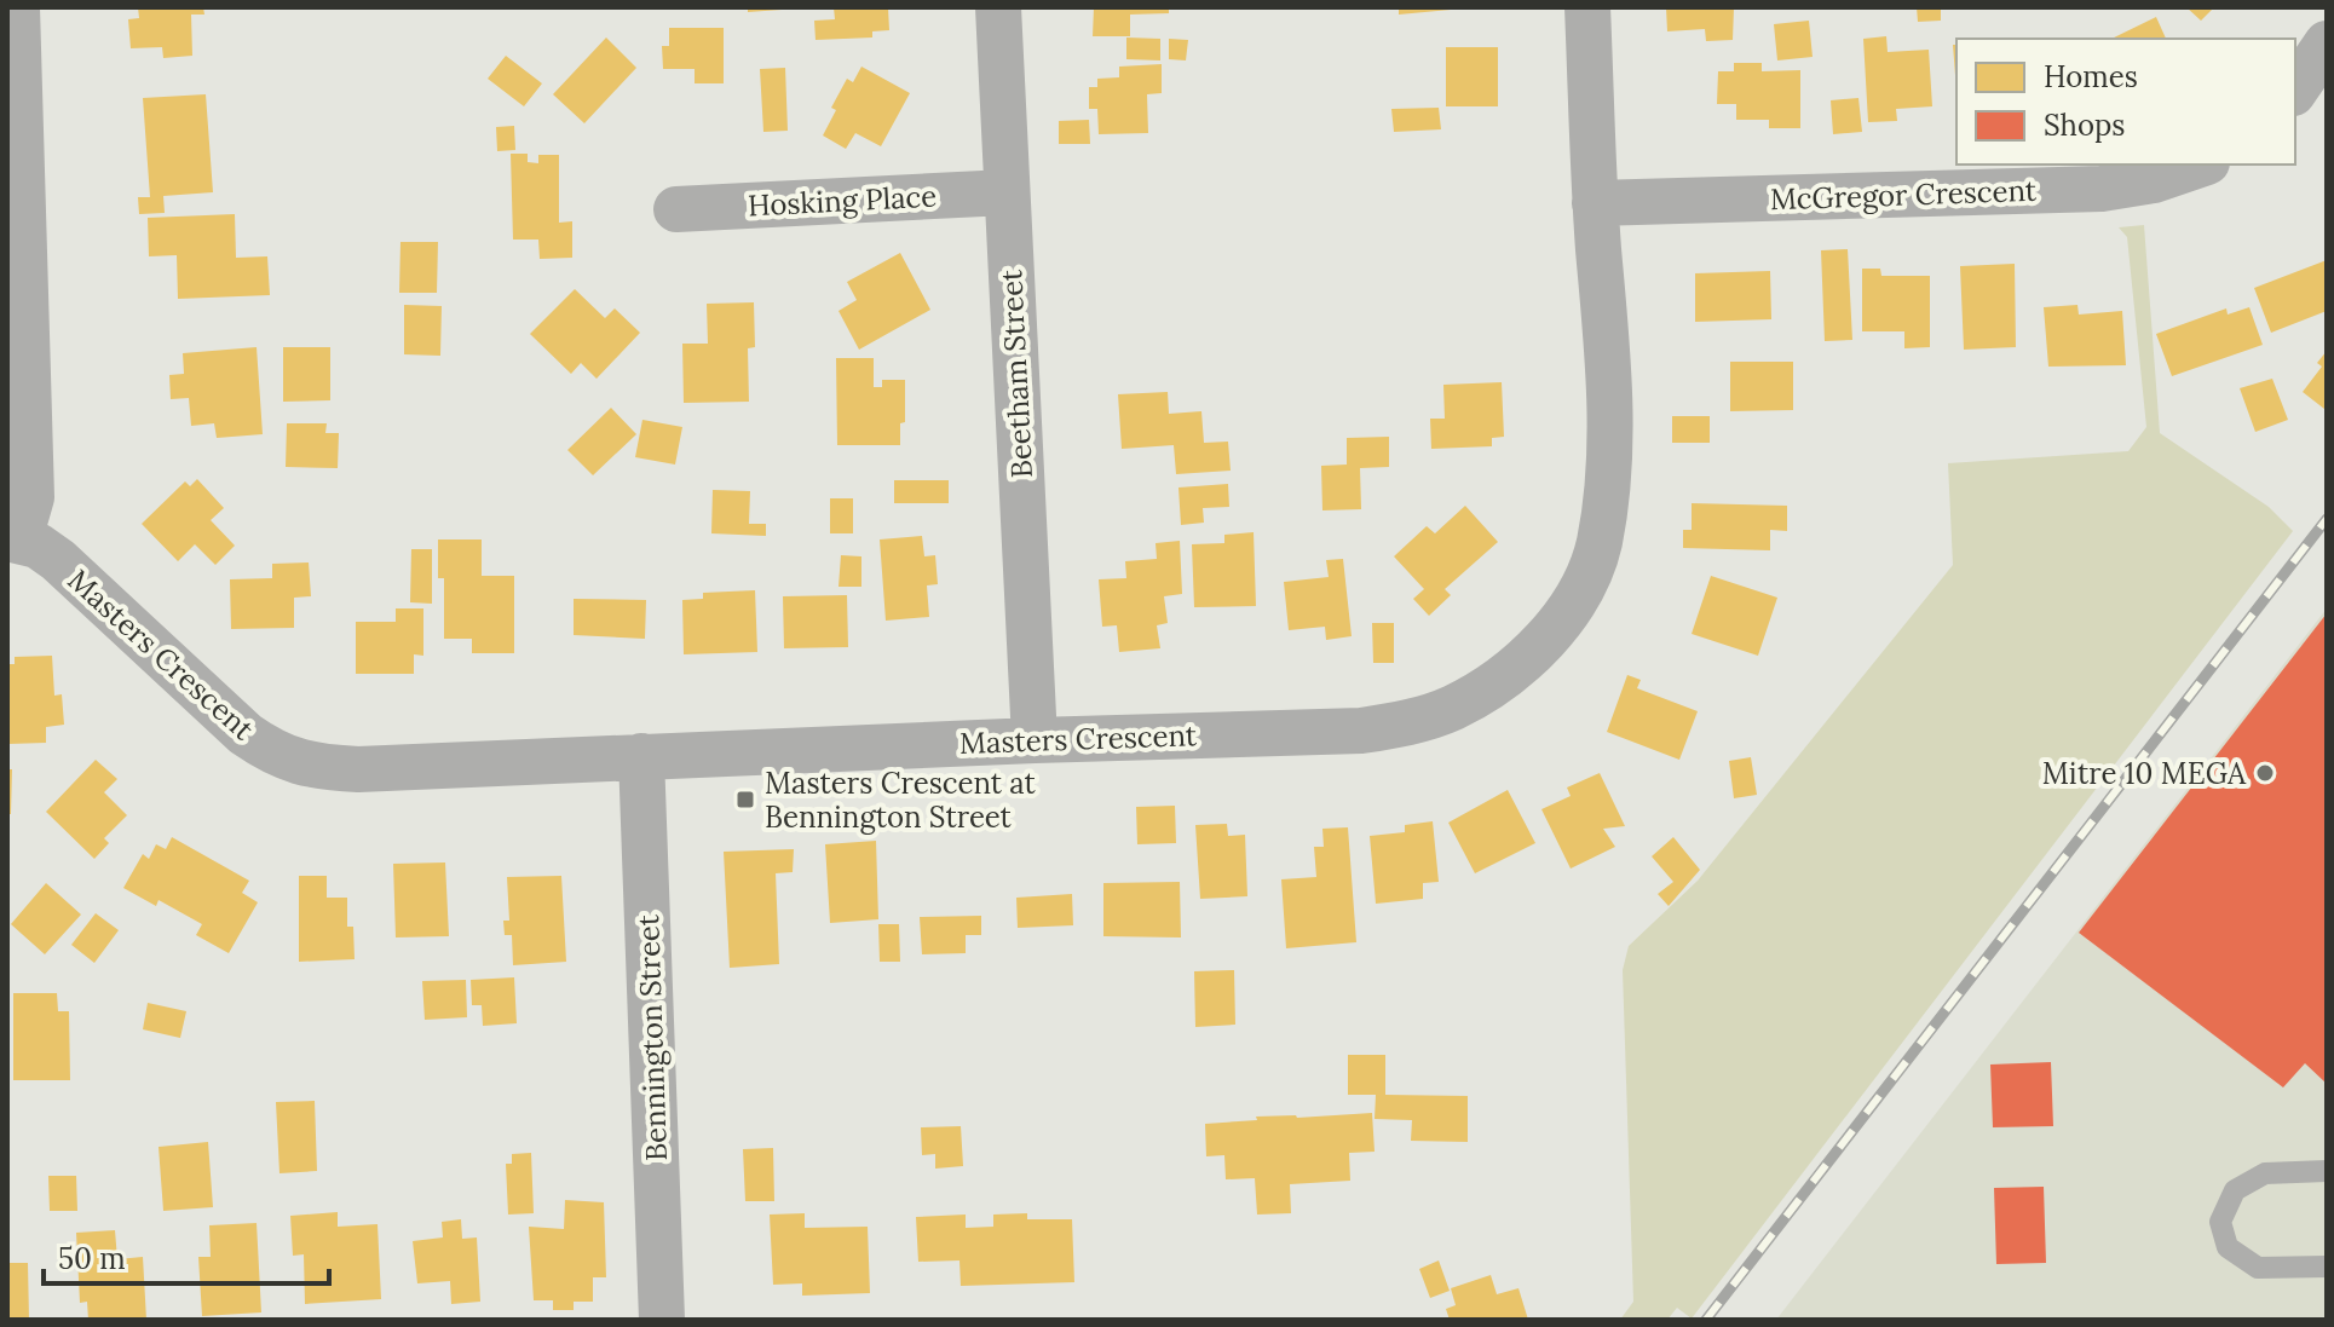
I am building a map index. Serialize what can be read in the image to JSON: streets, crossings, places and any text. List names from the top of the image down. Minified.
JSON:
{"streets":{"street":["McGregor Crescent","Hosking Place","Beetham Street","Masters Crescent","Bennington Street"]},"crossings":[["McGregor Crescent","Masters Crescent"],["Hosking Place","Beetham Street"],["Beetham Street","Masters Crescent"],["Masters Crescent","Bennington Street"]],"places":{"other":["Mitre 10 MEGA"],"transit":["Masters Crescent at Bennington Street"]},"legend":["Homes","Shops"],"scale_bar":"50 m"}
